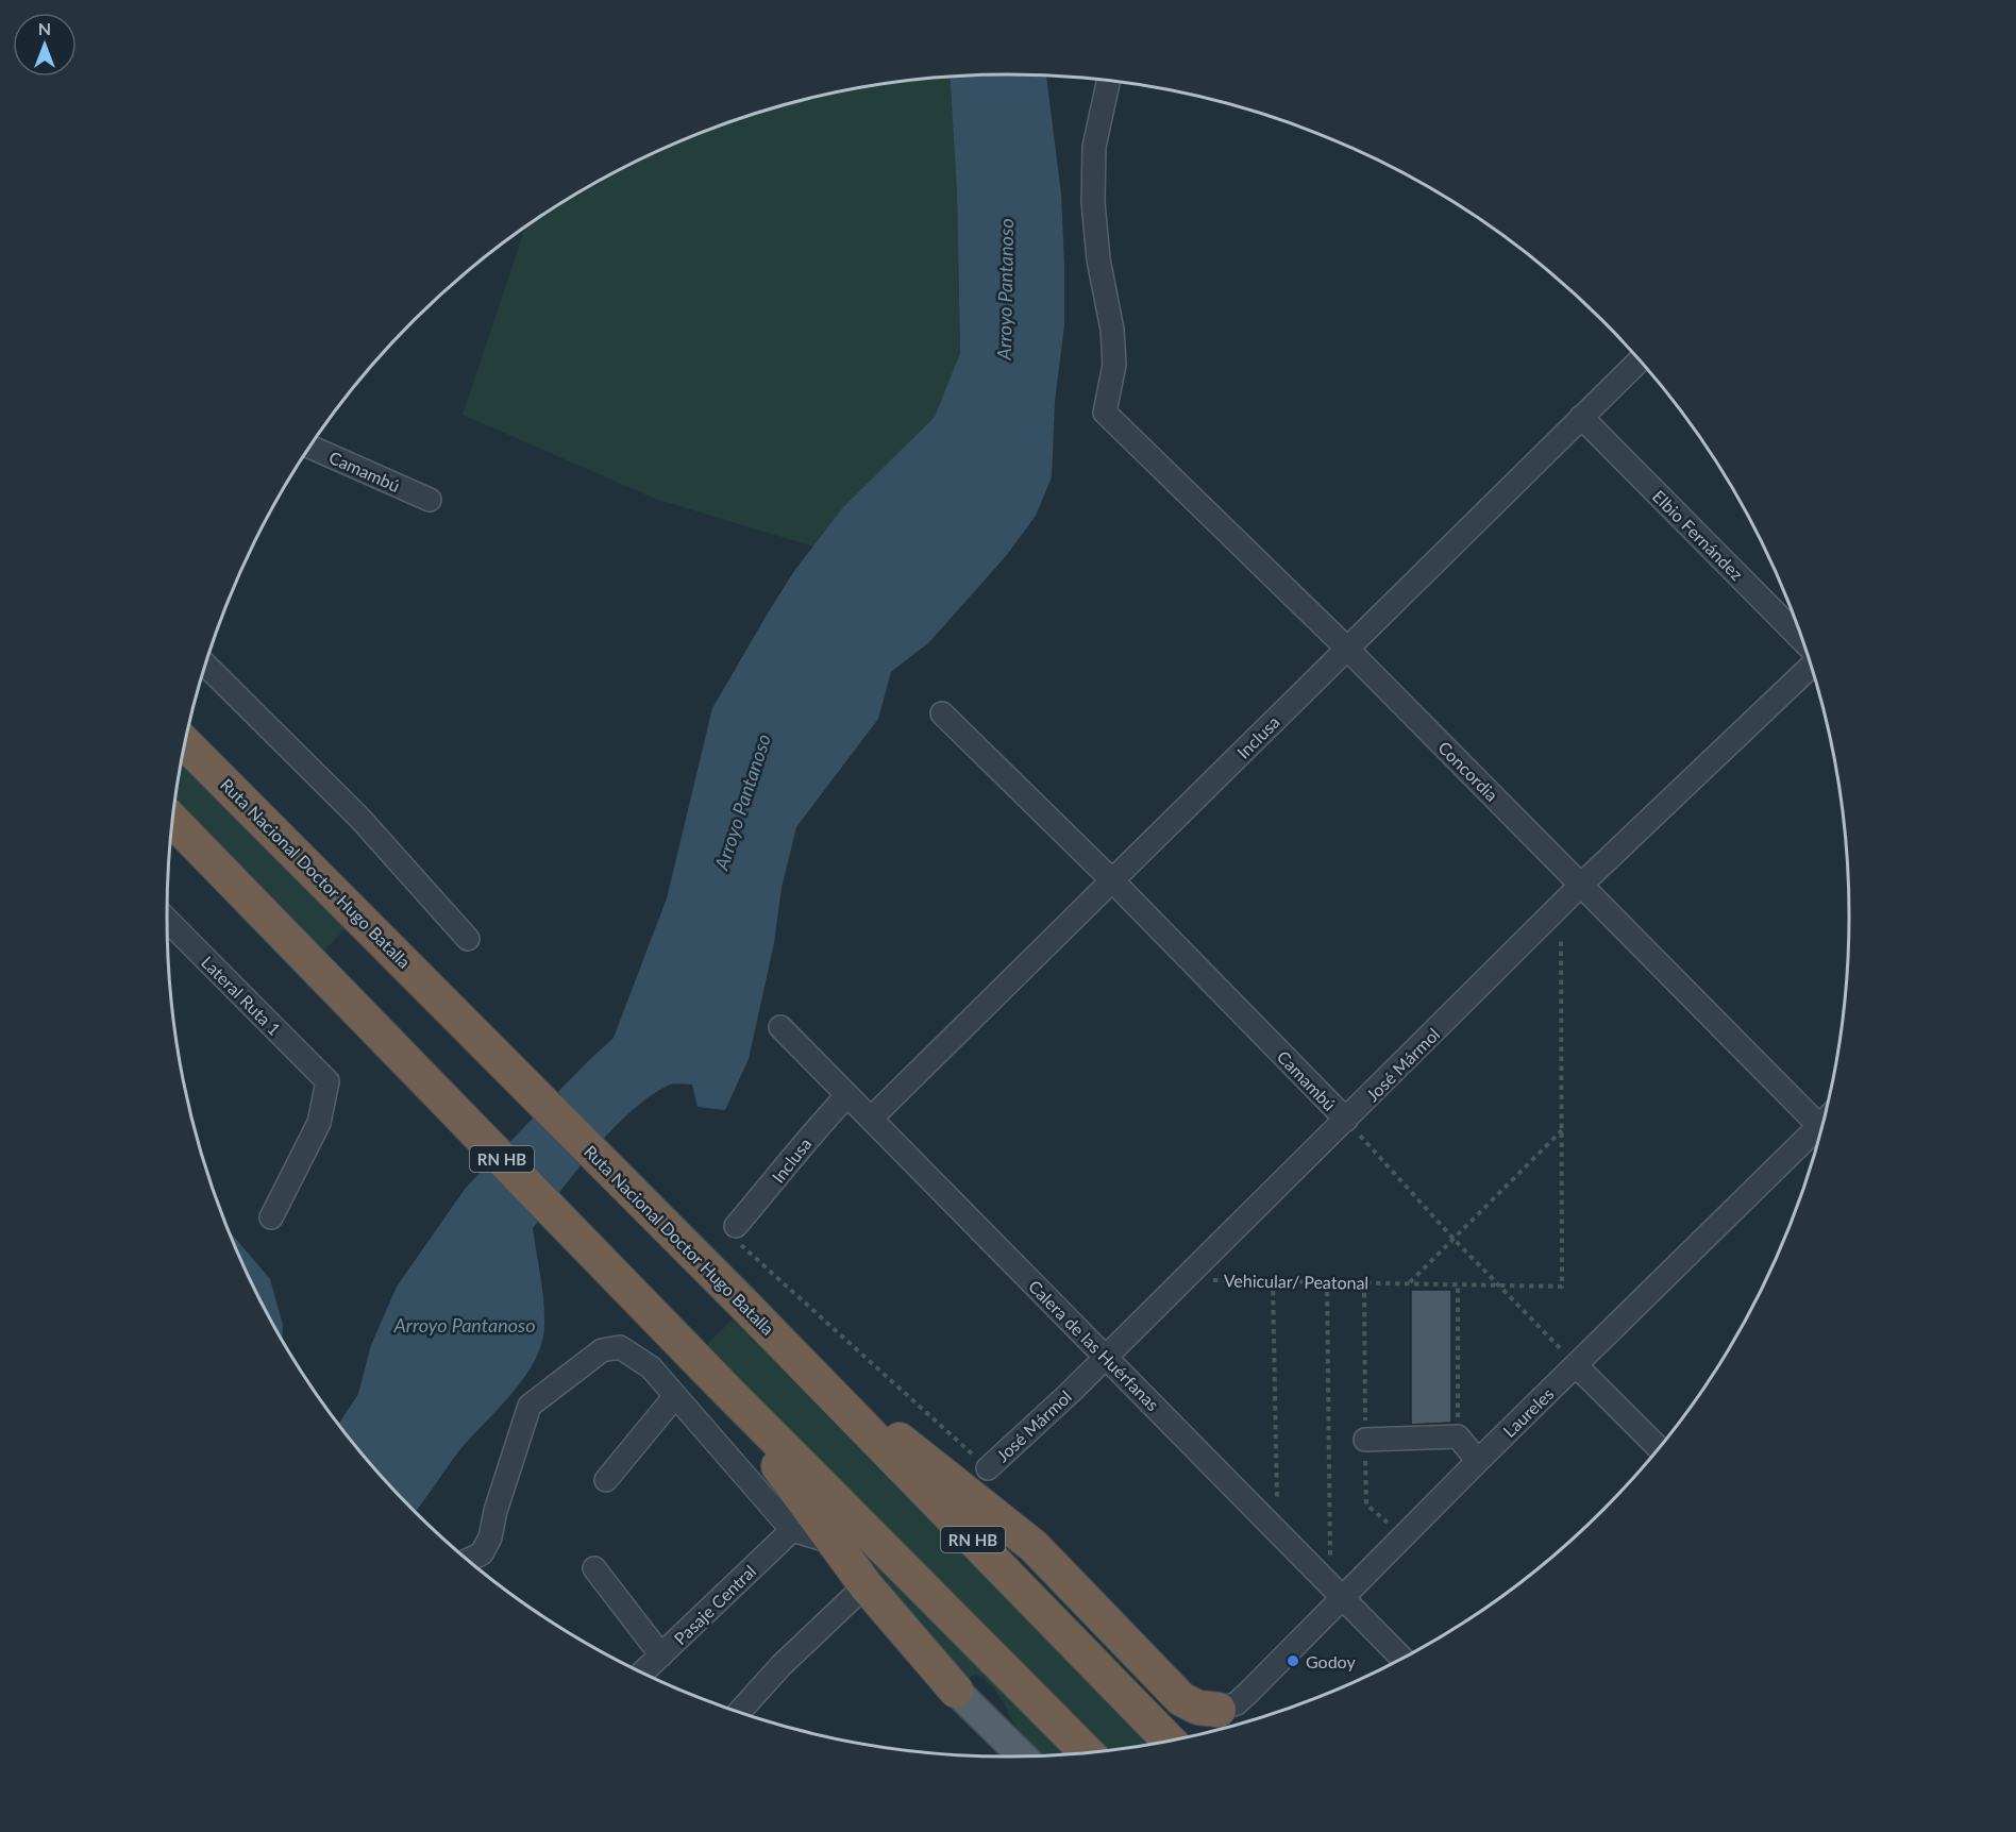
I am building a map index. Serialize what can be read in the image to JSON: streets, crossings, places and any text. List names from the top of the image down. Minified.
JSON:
{"streets":{"highway":["Ruta Nacional Doctor Hugo Batalla","RN HB"],"street":["Camambú","Elbio Fernández","Inclusa","Concordia","Lateral Ruta 1","José Mármol","Calera de las Huérfanas","Laureles","Pasaje Central"],"path":["Vehicular/ Peatonal"]},"crossings":[["Camambú","Inclusa"],["Camambú","José Mármol"],["Camambú","Vehicular/ Peatonal"],["Camambú","Laureles"],["Elbio Fernández","Inclusa"],["Inclusa","Concordia"],["Inclusa","Calera de las Huérfanas"],["Concordia","José Mármol"],["José Mármol","Vehicular/ Peatonal"],["José Mármol","Calera de las Huérfanas"],["Calera de las Huérfanas","Laureles"]],"water":["Arroyo Pantanoso"],"places":["Godoy"],"north":"top"}
